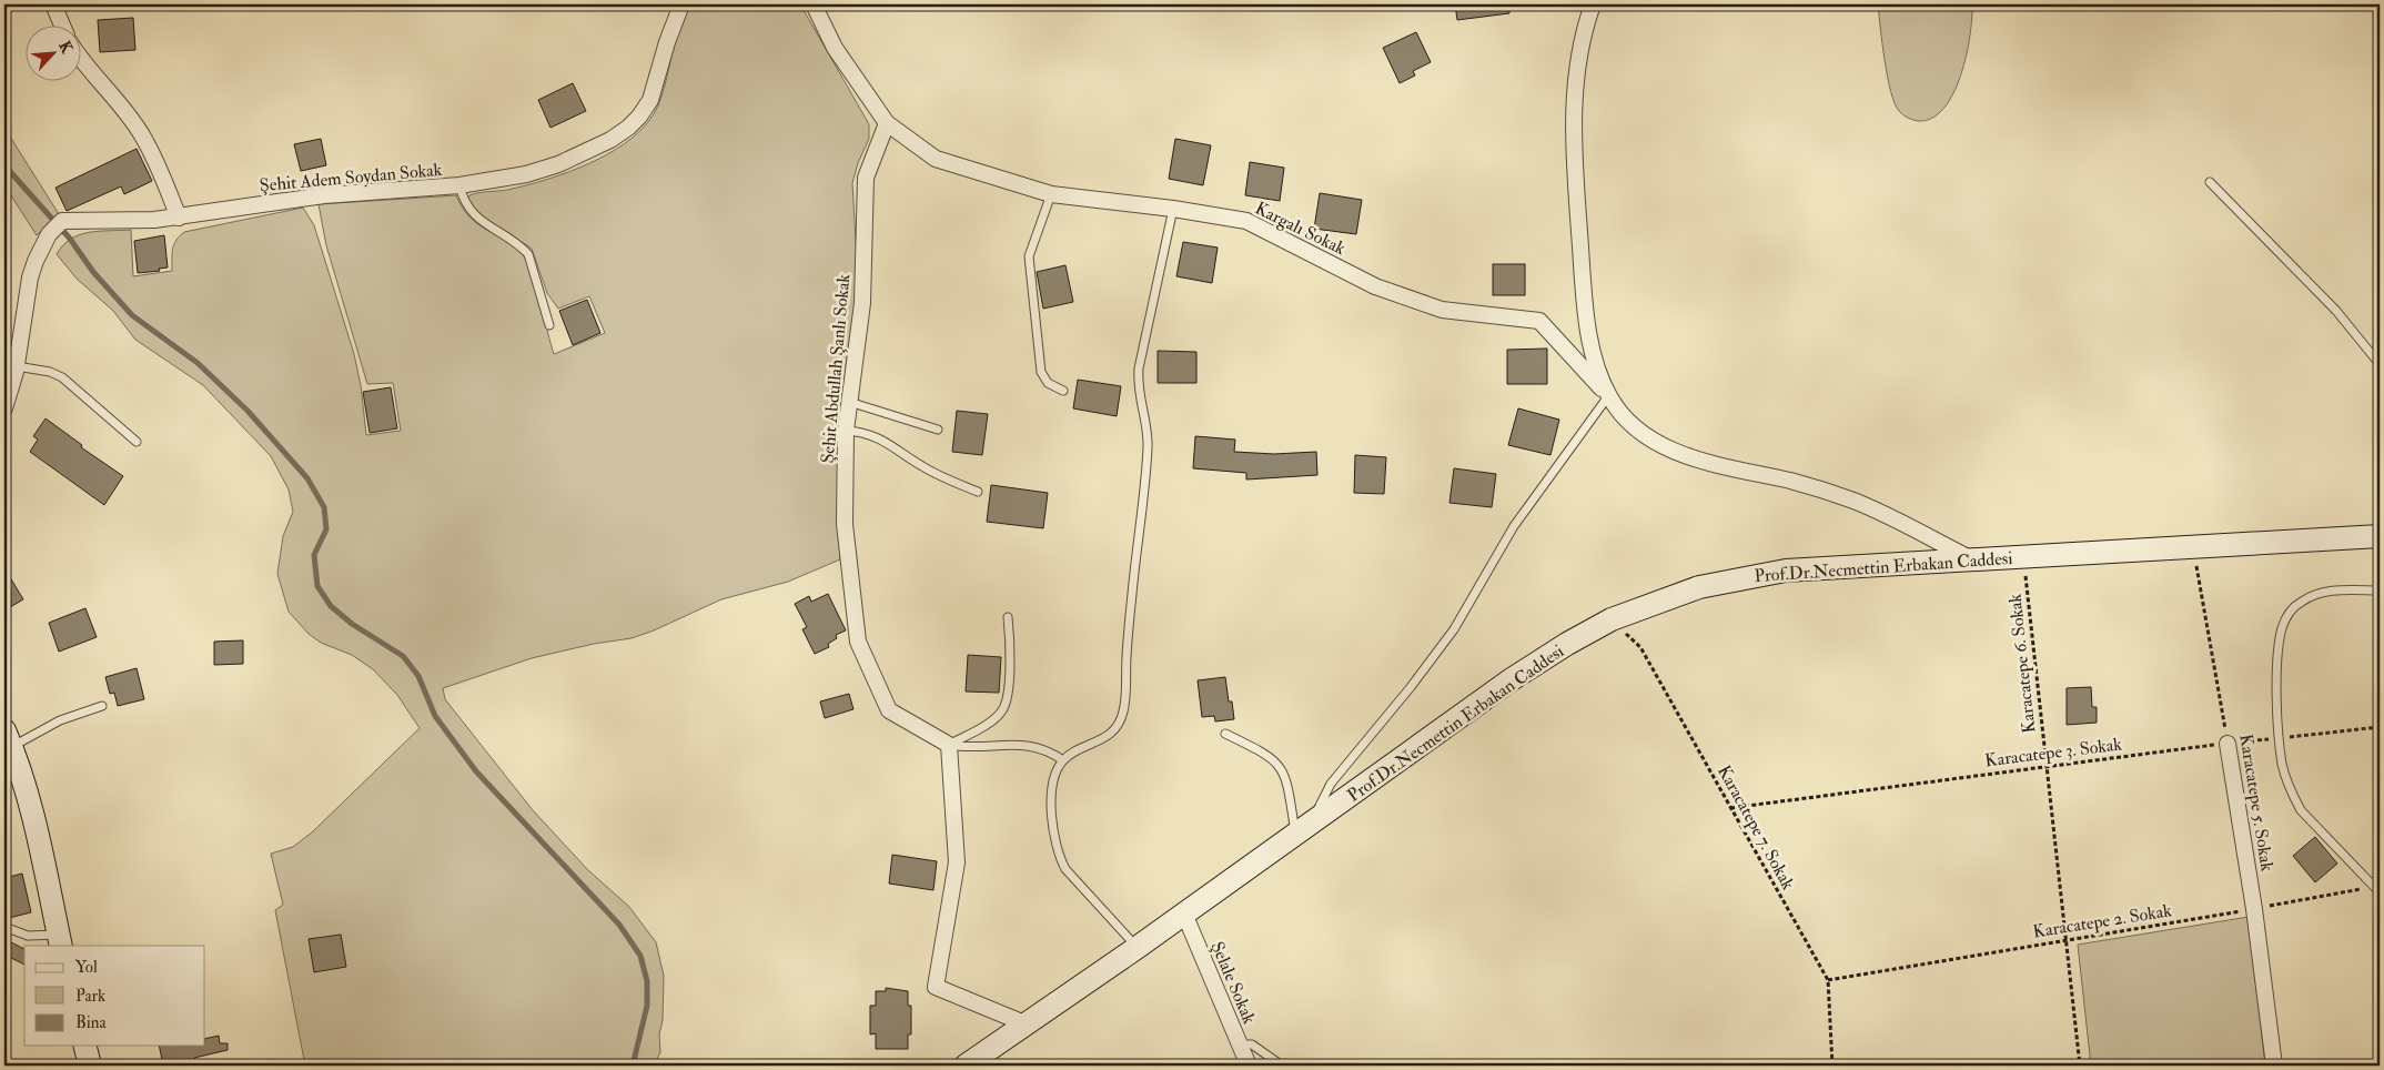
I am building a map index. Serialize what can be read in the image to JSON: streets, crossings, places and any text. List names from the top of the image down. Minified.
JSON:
{"streets":{"main road":["Prof.Dr.Necmettin Erbakan Caddesi"],"street":["Şehit Adem Soydan Sokak","Kargalı Sokak","Şehit Abdullah Şanlı Sokak","Karacatepe 5. Sokak","Şelale Sokak"],"path":["Karacatepe 6. Sokak","Karacatepe 3. Sokak","Karacatepe 7. Sokak","Karacatepe 2. Sokak"]},"crossings":[["Kargalı Sokak","Şehit Abdullah Şanlı Sokak"],["Prof.Dr.Necmettin Erbakan Caddesi","Karacatepe 6. Sokak"],["Prof.Dr.Necmettin Erbakan Caddesi","Karacatepe 5. Sokak"],["Prof.Dr.Necmettin Erbakan Caddesi","Karacatepe 7. Sokak"],["Prof.Dr.Necmettin Erbakan Caddesi","Şelale Sokak"],["Karacatepe 6. Sokak","Karacatepe 3. Sokak"],["Karacatepe 6. Sokak","Karacatepe 2. Sokak"],["Karacatepe 3. Sokak","Karacatepe 5. Sokak"],["Karacatepe 3. Sokak","Karacatepe 7. Sokak"],["Karacatepe 5. Sokak","Karacatepe 2. Sokak"],["Karacatepe 7. Sokak","Karacatepe 2. Sokak"]],"legend":["Yol","Park","Bina"],"north":"top right"}
